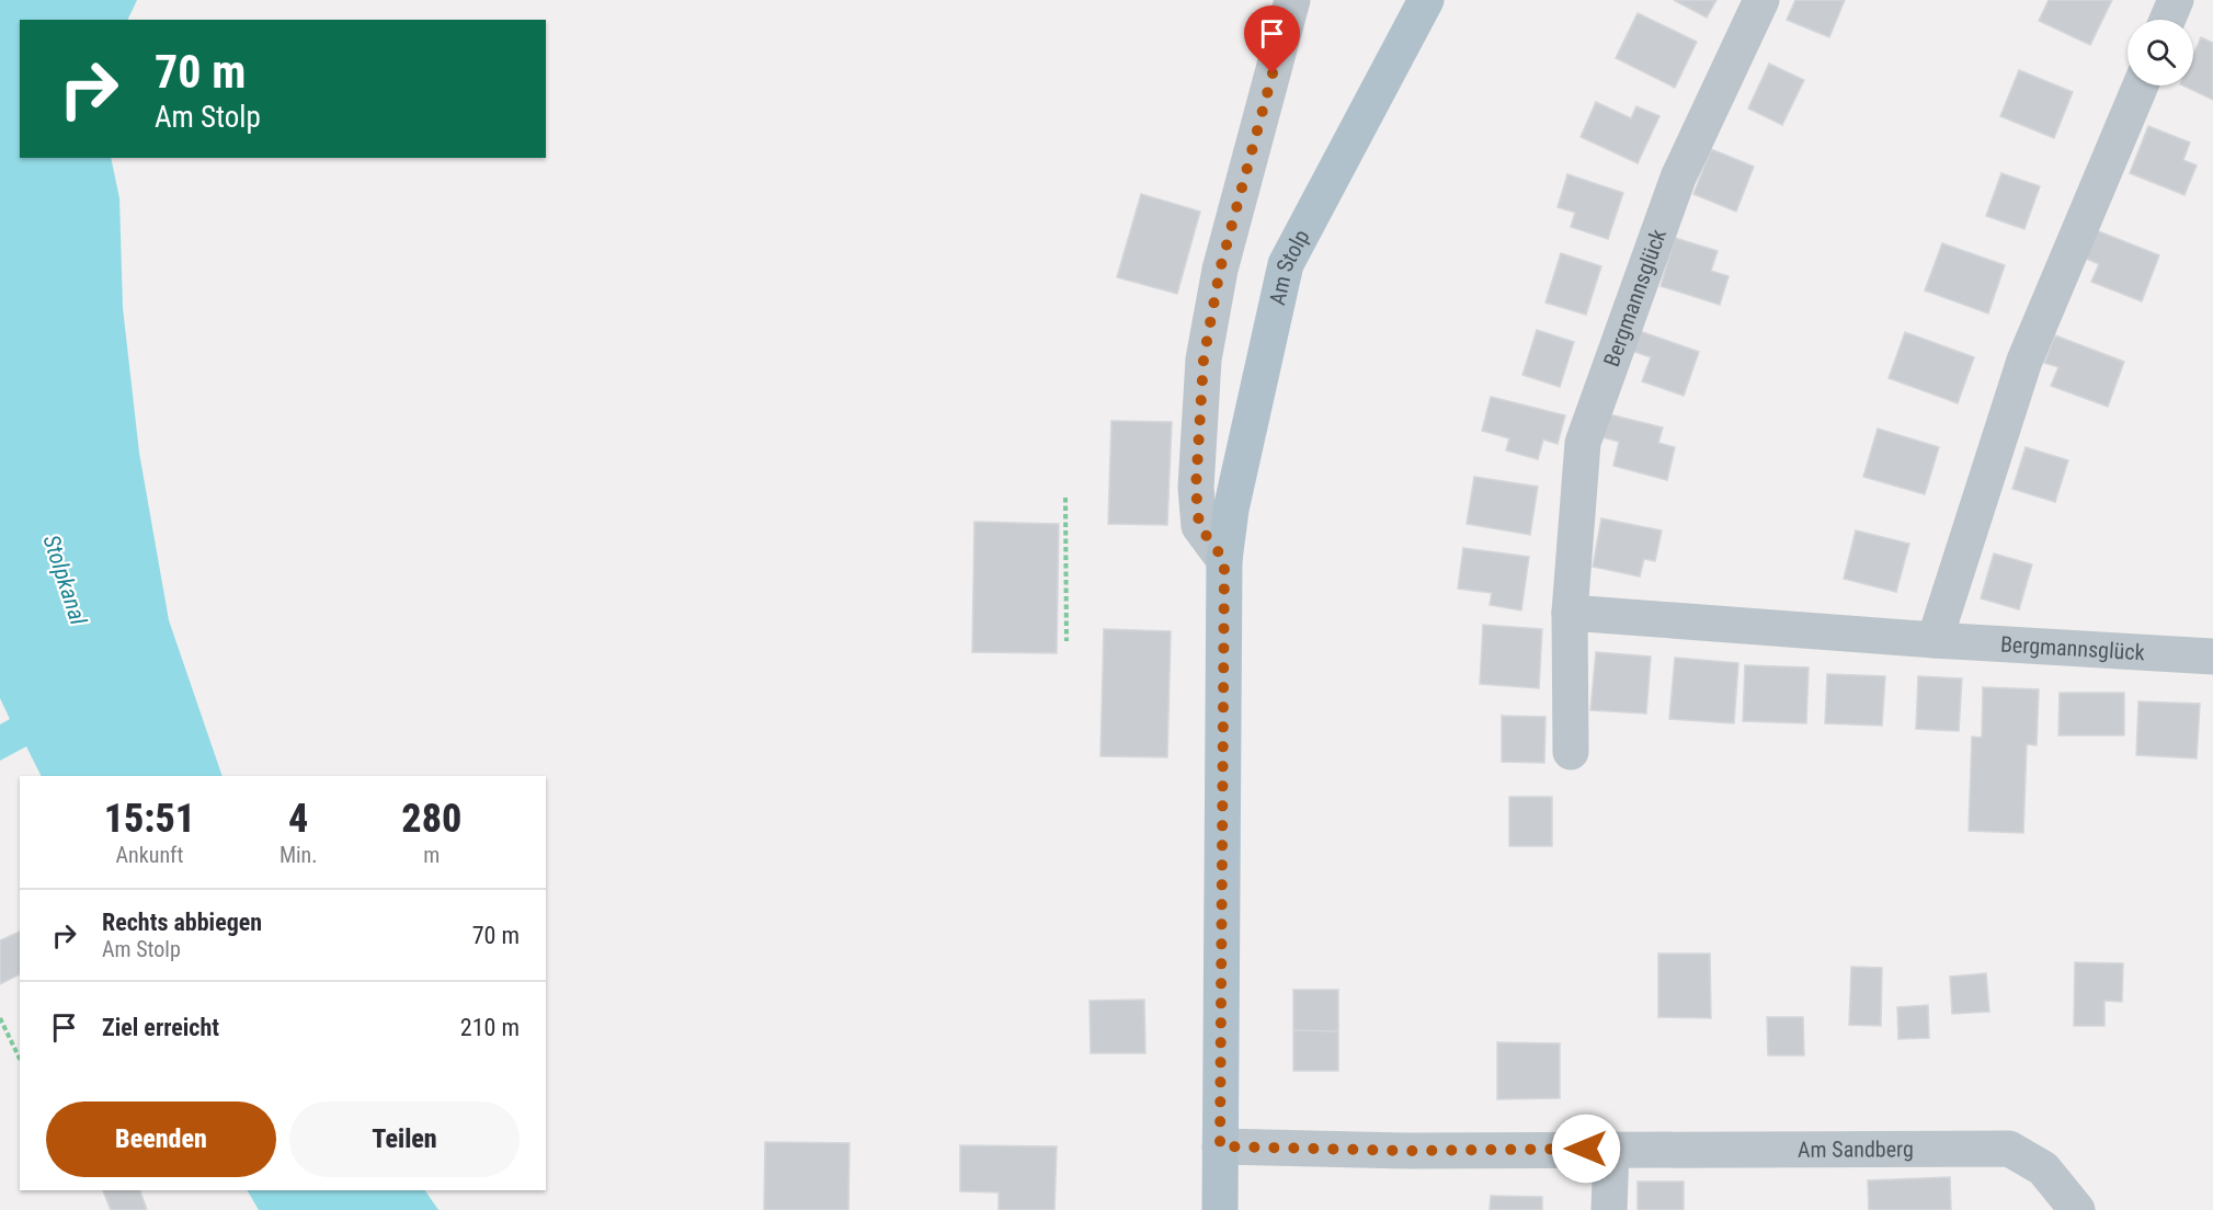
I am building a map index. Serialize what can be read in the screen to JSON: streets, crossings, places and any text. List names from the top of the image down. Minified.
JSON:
{"streets":{"main road":["Am Stolp"],"street":["Bergmannsglück","Am Sandberg"]},"crossings":[["Am Stolp","Am Sandberg"]],"water":["Stolpkanal"],"page":{"turn":["70 m","Am Stolp"],"eta":["15:51","Ankunft","4","Min.","280","m"],"list":[{"name":"Rechts abbiegen","note":"Am Stolp","value":"70 m"},{"name":"Ziel erreicht","value":"210 m"}],"buttons":["Beenden","Teilen"]}}
